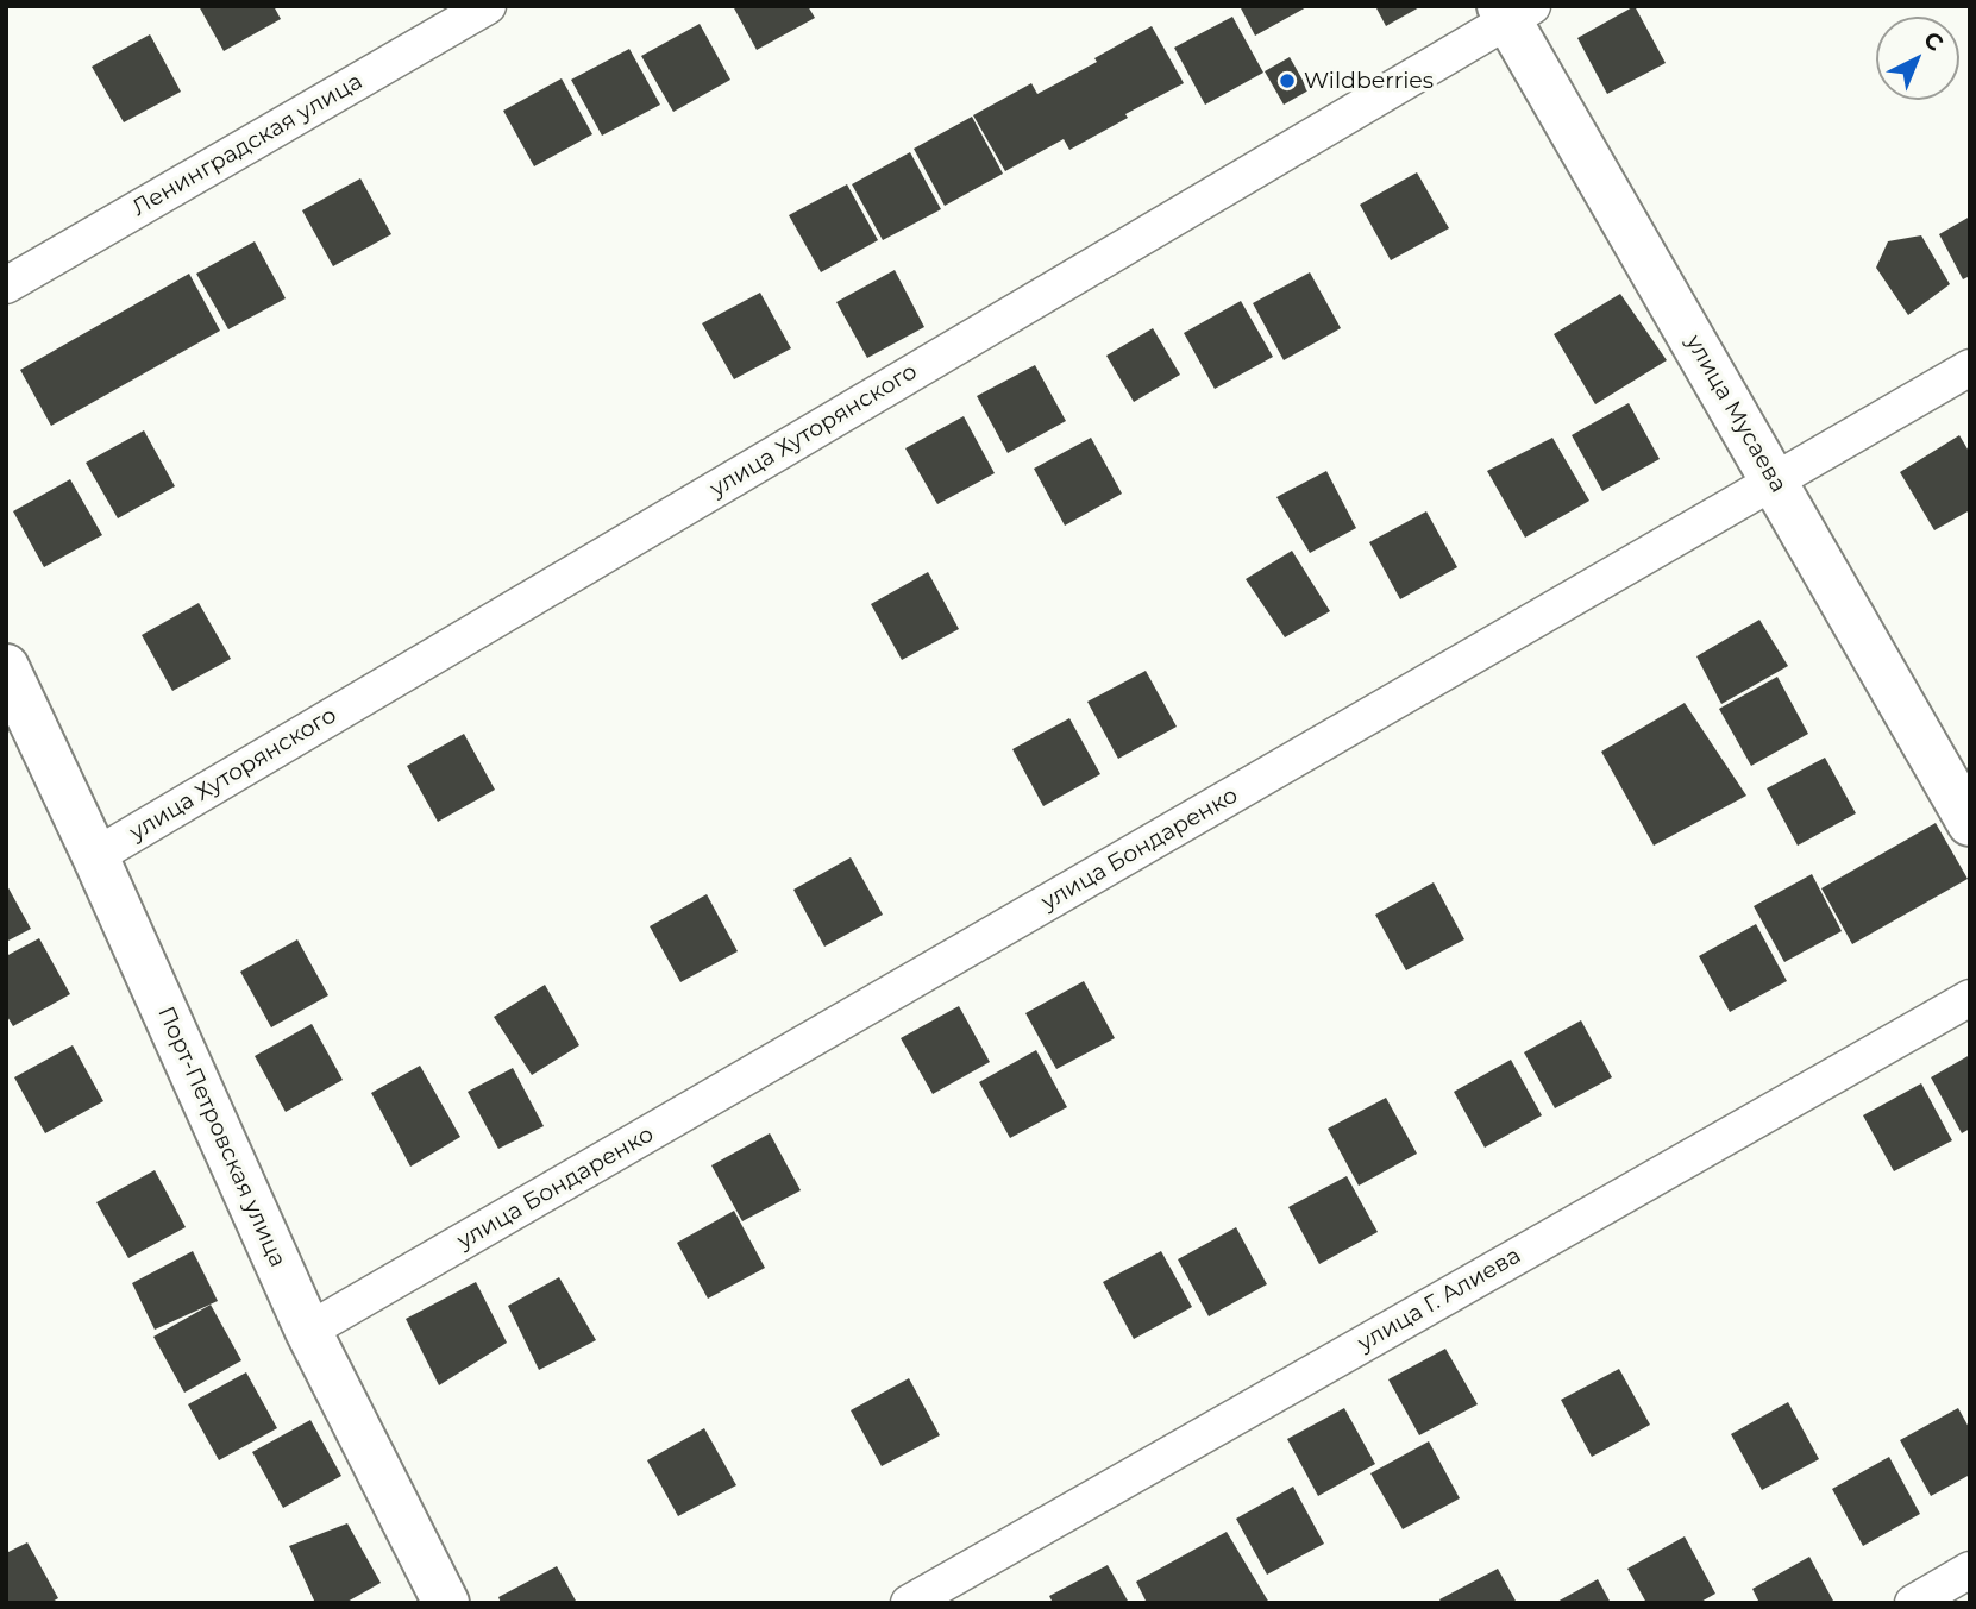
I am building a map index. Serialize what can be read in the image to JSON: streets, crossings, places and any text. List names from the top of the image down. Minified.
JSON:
{"streets":{"street":["Ленинградская улица","улица Мусаева","улица Хуторянского","улица Бондаренко","Порт-Петровская улица","улица Г. Алиева"]},"crossings":[["улица Мусаева","улица Хуторянского"],["улица Мусаева","улица Бондаренко"],["улица Хуторянского","Порт-Петровская улица"],["улица Бондаренко","Порт-Петровская улица"]],"places":["Wildberries"],"north":"top right"}
